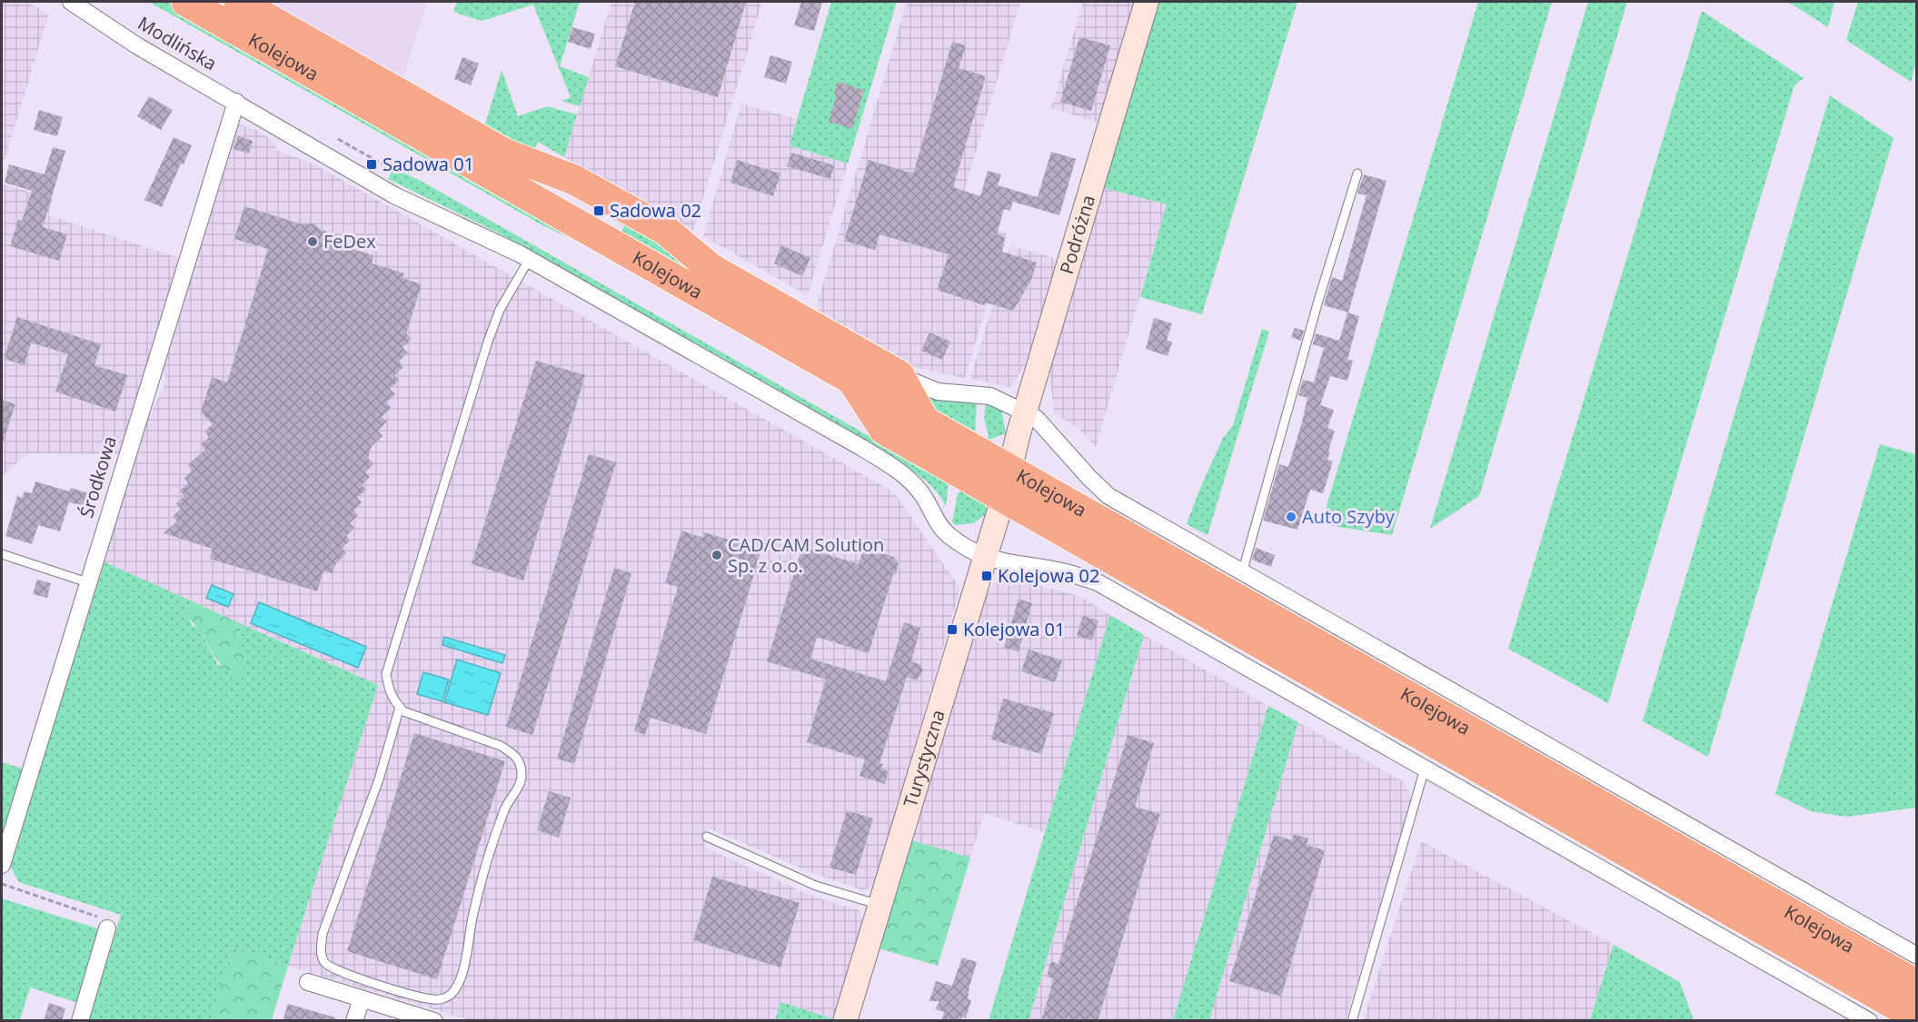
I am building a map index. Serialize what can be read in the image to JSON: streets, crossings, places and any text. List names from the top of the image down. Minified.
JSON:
{"streets":{"highway":["Kolejowa"],"street":["Modlińska","Podróżna","Środkowa","Turystyczna"]},"crossings":[["Modlińska","Środkowa"],["Modlińska","Turystyczna"],["Kolejowa","Podróżna"],["Kolejowa","Turystyczna"],["Podróżna","Turystyczna"]],"places":{"transit":["Sadowa 01","Sadowa 02","Kolejowa 02","Kolejowa 01"],"other":["FeDex","Auto Szyby","CAD/CAM Solution Sp. z o.o."]}}
